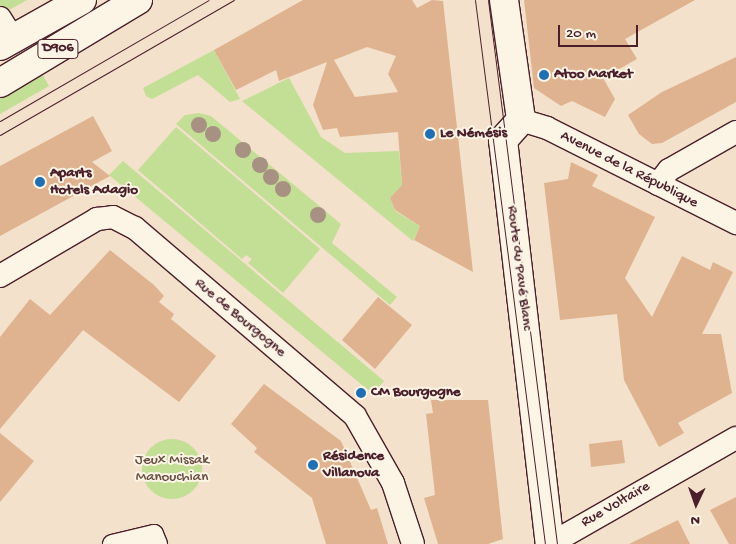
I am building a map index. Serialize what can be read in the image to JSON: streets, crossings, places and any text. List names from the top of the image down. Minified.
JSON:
{"streets":{"main road":["D906","Route du Pavé Blanc"],"street":["Avenue de la République","Rue de Bourgogne","Rue Voltaire"]},"crossings":[["Avenue de la République","Route du Pavé Blanc"],["Route du Pavé Blanc","Rue Voltaire"]],"parks":["Jeux Missak Manouchian"],"places":["Atoo Market","Le Némésis","Aparts Hotels Adagio","CM Bourgogne","Résidence Villanova"],"scale_bar":"20 m","north":"bottom"}
